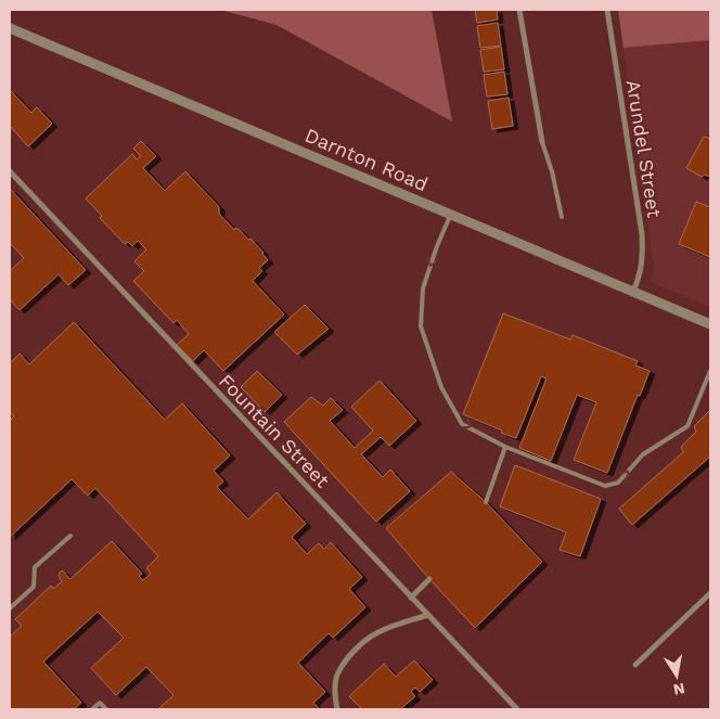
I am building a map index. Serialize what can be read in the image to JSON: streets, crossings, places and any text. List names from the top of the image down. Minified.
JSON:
{"streets":{"street":["Arundel Street","Darnton Road","Fountain Street"]},"crossings":[["Arundel Street","Darnton Road"]],"north":"bottom"}
